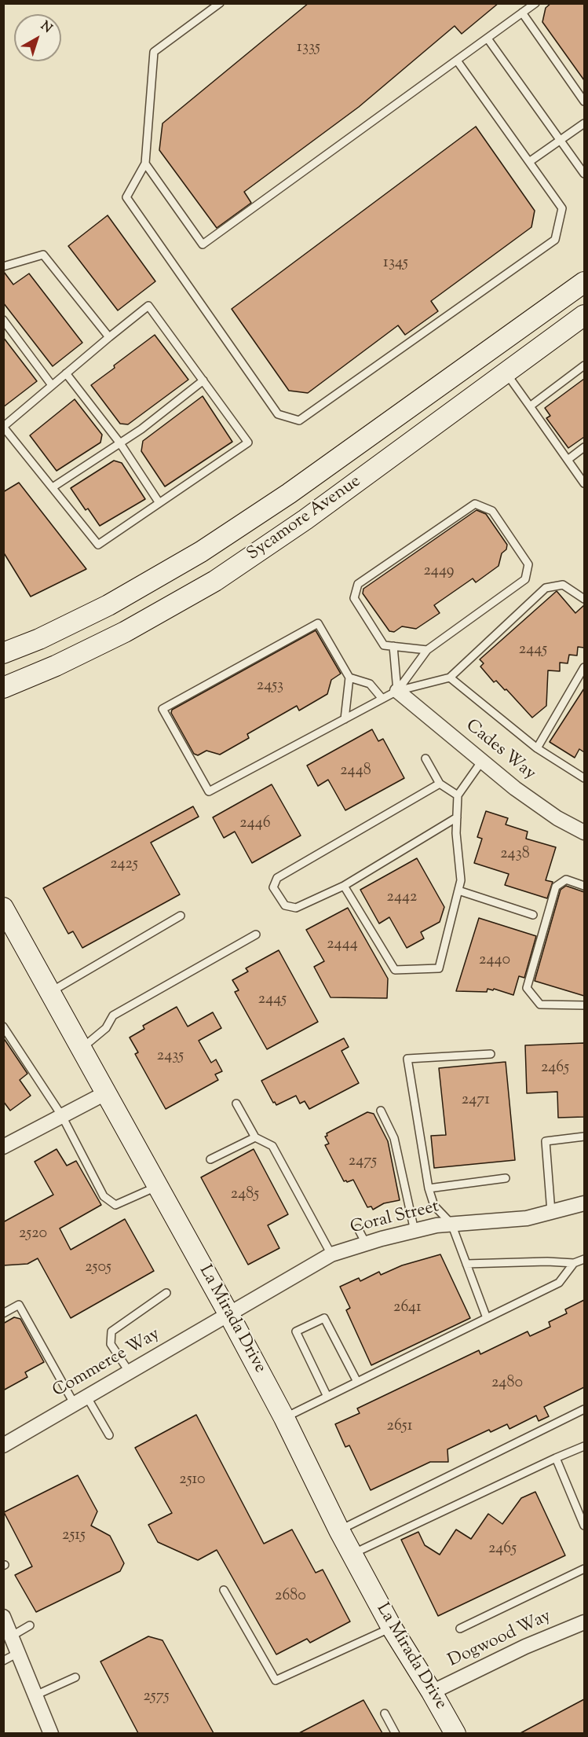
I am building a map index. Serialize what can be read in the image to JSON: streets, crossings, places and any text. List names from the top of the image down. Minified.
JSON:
{"streets":{"main road":["Sycamore Avenue","La Mirada Drive"],"street":["Cades Way","Coral Street","Commerce Way","Dogwood Way"]},"crossings":[["Coral Street","La Mirada Drive"],["Coral Street","Commerce Way"],["La Mirada Drive","Commerce Way"],["La Mirada Drive","Dogwood Way"]],"house_numbers":["1335","1345","2449","2445","2453","2448","2446","2438","2425","2442","2444","2440","2445","2435","2465","2471","2475","2485","2520","2505","2641","2480","2651","2510","2515","2465","2680","2575"],"north":"top right"}
